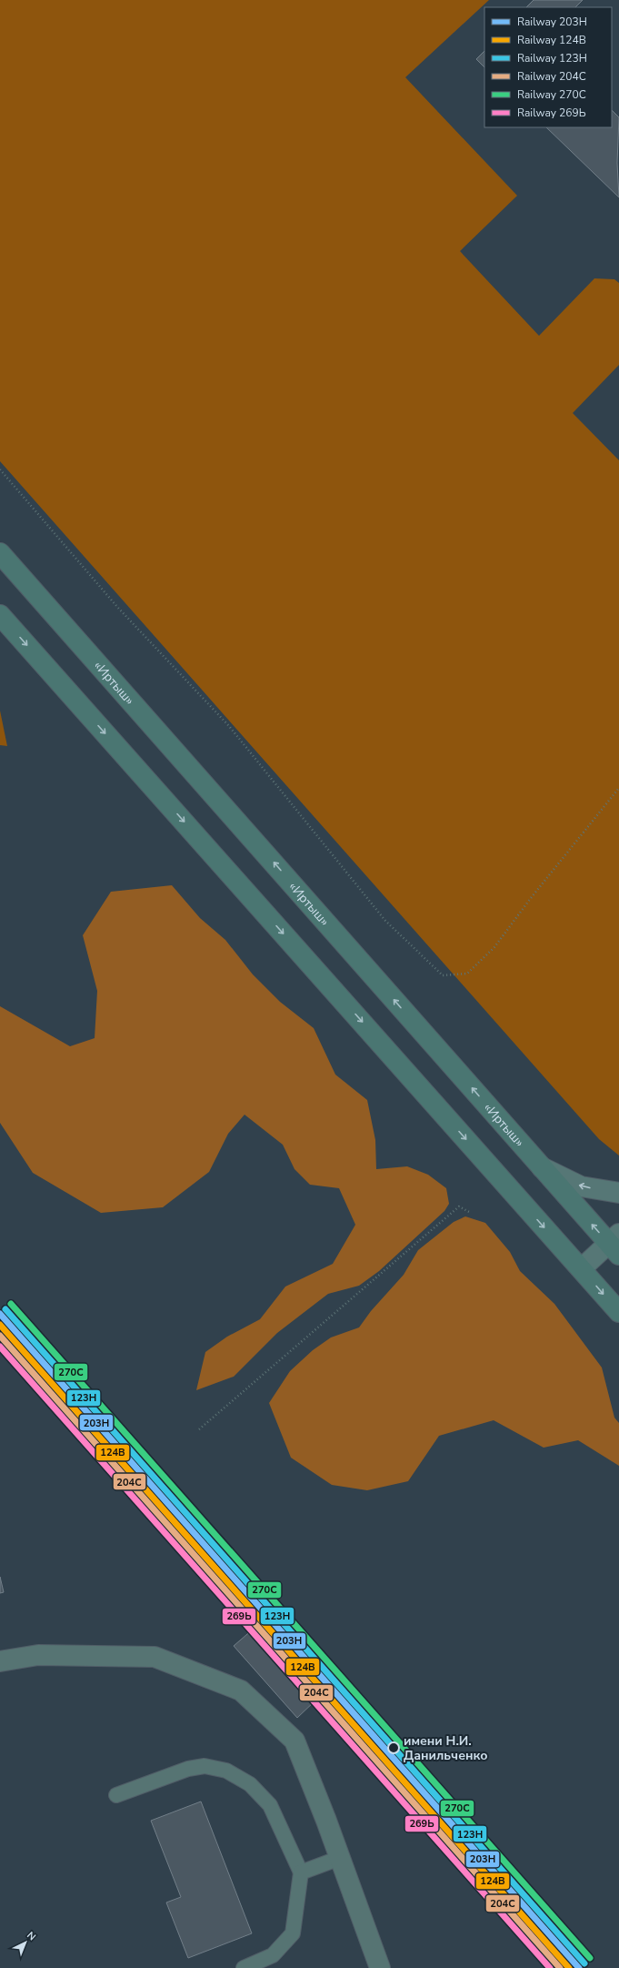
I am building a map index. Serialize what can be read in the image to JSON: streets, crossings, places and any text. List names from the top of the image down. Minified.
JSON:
{"streets":{"main road":["«Иртыш»"]},"places":["имени Н.И. Данильченко"],"lines":["rail line 270С","rail line 123Н","rail line 203Н","rail line 124В","rail line 204С","rail line 269Ь"],"legend":["Railway 203Н","Railway 124В","Railway 123Н","Railway 204С","Railway 270С","Railway 269Ь"],"north":"top right"}
